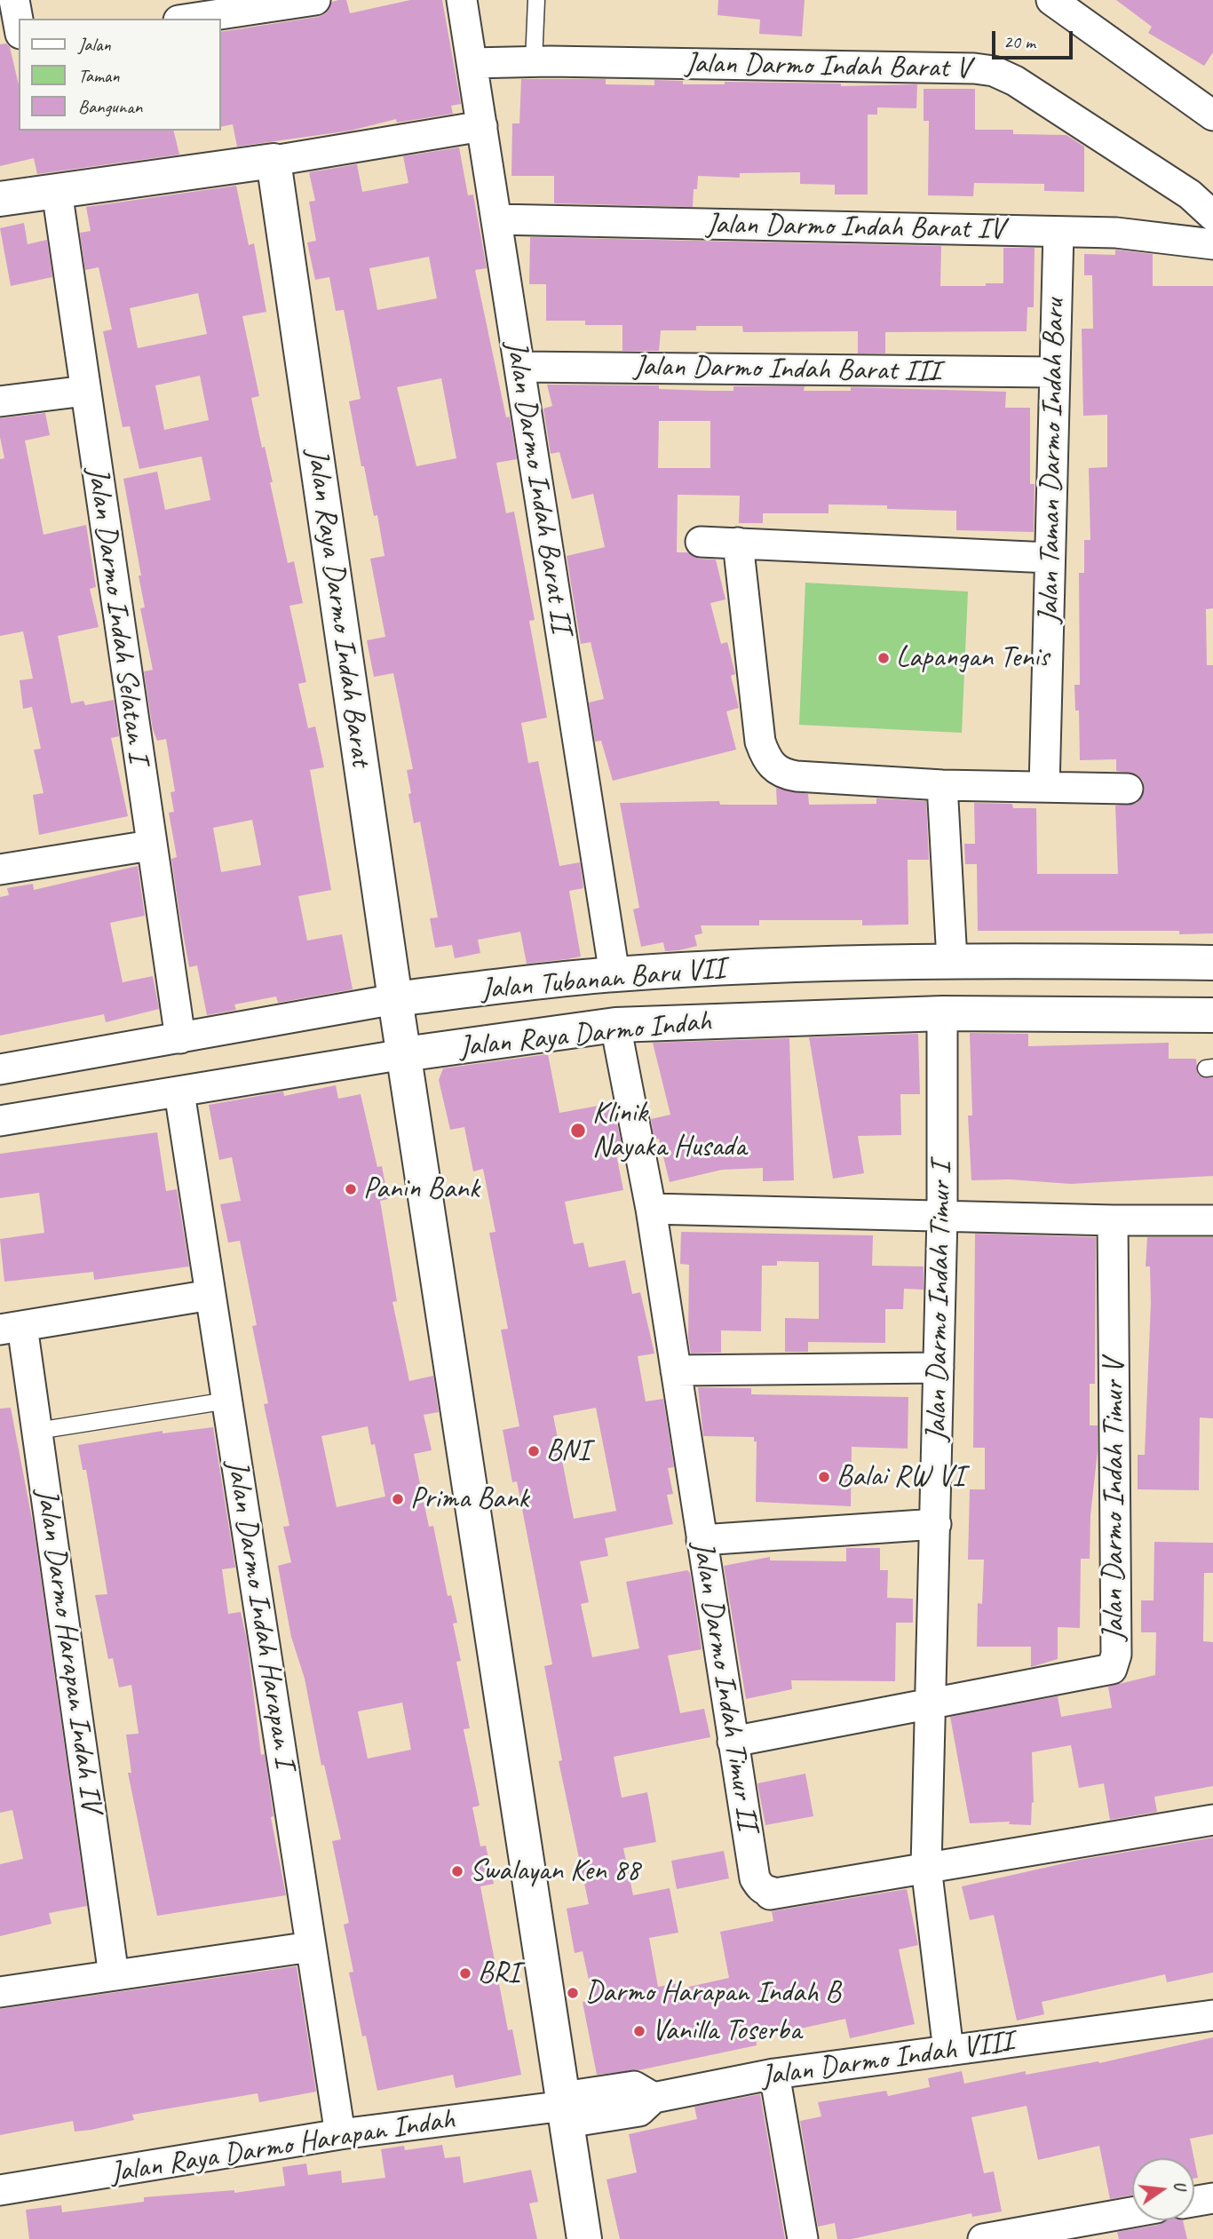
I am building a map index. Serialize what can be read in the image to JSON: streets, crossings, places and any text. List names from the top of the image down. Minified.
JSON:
{"streets":{"street":["Jalan Darmo Indah Barat V","Jalan Darmo Indah Barat IV","Jalan Darmo Indah Barat III","Jalan Taman Darmo Indah Baru","Jalan Darmo Indah Barat II","Jalan Raya Darmo Indah Barat","Jalan Darmo Indah Selatan I","Jalan Tubanan Baru VII","Jalan Raya Darmo Indah","Jalan Darmo Indah Timur I","Jalan Darmo Indah Timur V","Jalan Darmo Indah Harapan I","Jalan Darmo Harapan Indah IV","Jalan Darmo Indah Timur II","Jalan Darmo Indah VIII","Jalan Raya Darmo Harapan Indah"]},"crossings":[["Jalan Darmo Indah Barat V","Jalan Darmo Indah Barat II"],["Jalan Darmo Indah Barat IV","Jalan Taman Darmo Indah Baru"],["Jalan Darmo Indah Barat IV","Jalan Darmo Indah Barat II"],["Jalan Darmo Indah Barat III","Jalan Taman Darmo Indah Baru"],["Jalan Darmo Indah Barat III","Jalan Darmo Indah Barat II"],["Jalan Darmo Indah Barat II","Jalan Tubanan Baru VII"],["Jalan Raya Darmo Indah Barat","Jalan Tubanan Baru VII"],["Jalan Raya Darmo Indah Barat","Jalan Raya Darmo Indah"],["Jalan Raya Darmo Indah Barat","Jalan Raya Darmo Harapan Indah"],["Jalan Darmo Indah Selatan I","Jalan Tubanan Baru VII"],["Jalan Raya Darmo Indah","Jalan Darmo Indah Timur I"],["Jalan Raya Darmo Indah","Jalan Darmo Indah Harapan I"],["Jalan Raya Darmo Indah","Jalan Darmo Indah Timur II"],["Jalan Darmo Indah Timur I","Jalan Darmo Indah Timur V"],["Jalan Darmo Indah Timur I","Jalan Darmo Indah Timur II"],["Jalan Darmo Indah Timur I","Jalan Darmo Indah VIII"],["Jalan Darmo Indah Harapan I","Jalan Raya Darmo Harapan Indah"],["Jalan Darmo Indah VIII","Jalan Raya Darmo Harapan Indah"]],"places":["Lapangan Tenis","Klinik Nayaka Husada","Panin Bank","BNI","Balai RW VI","Prima Bank","Swalayan Ken 88","BRI","Darmo Harapan Indah B","Vanilla Toserba"],"legend":["Jalan","Taman","Bangunan"],"scale_bar":"20 m","north":"right"}
